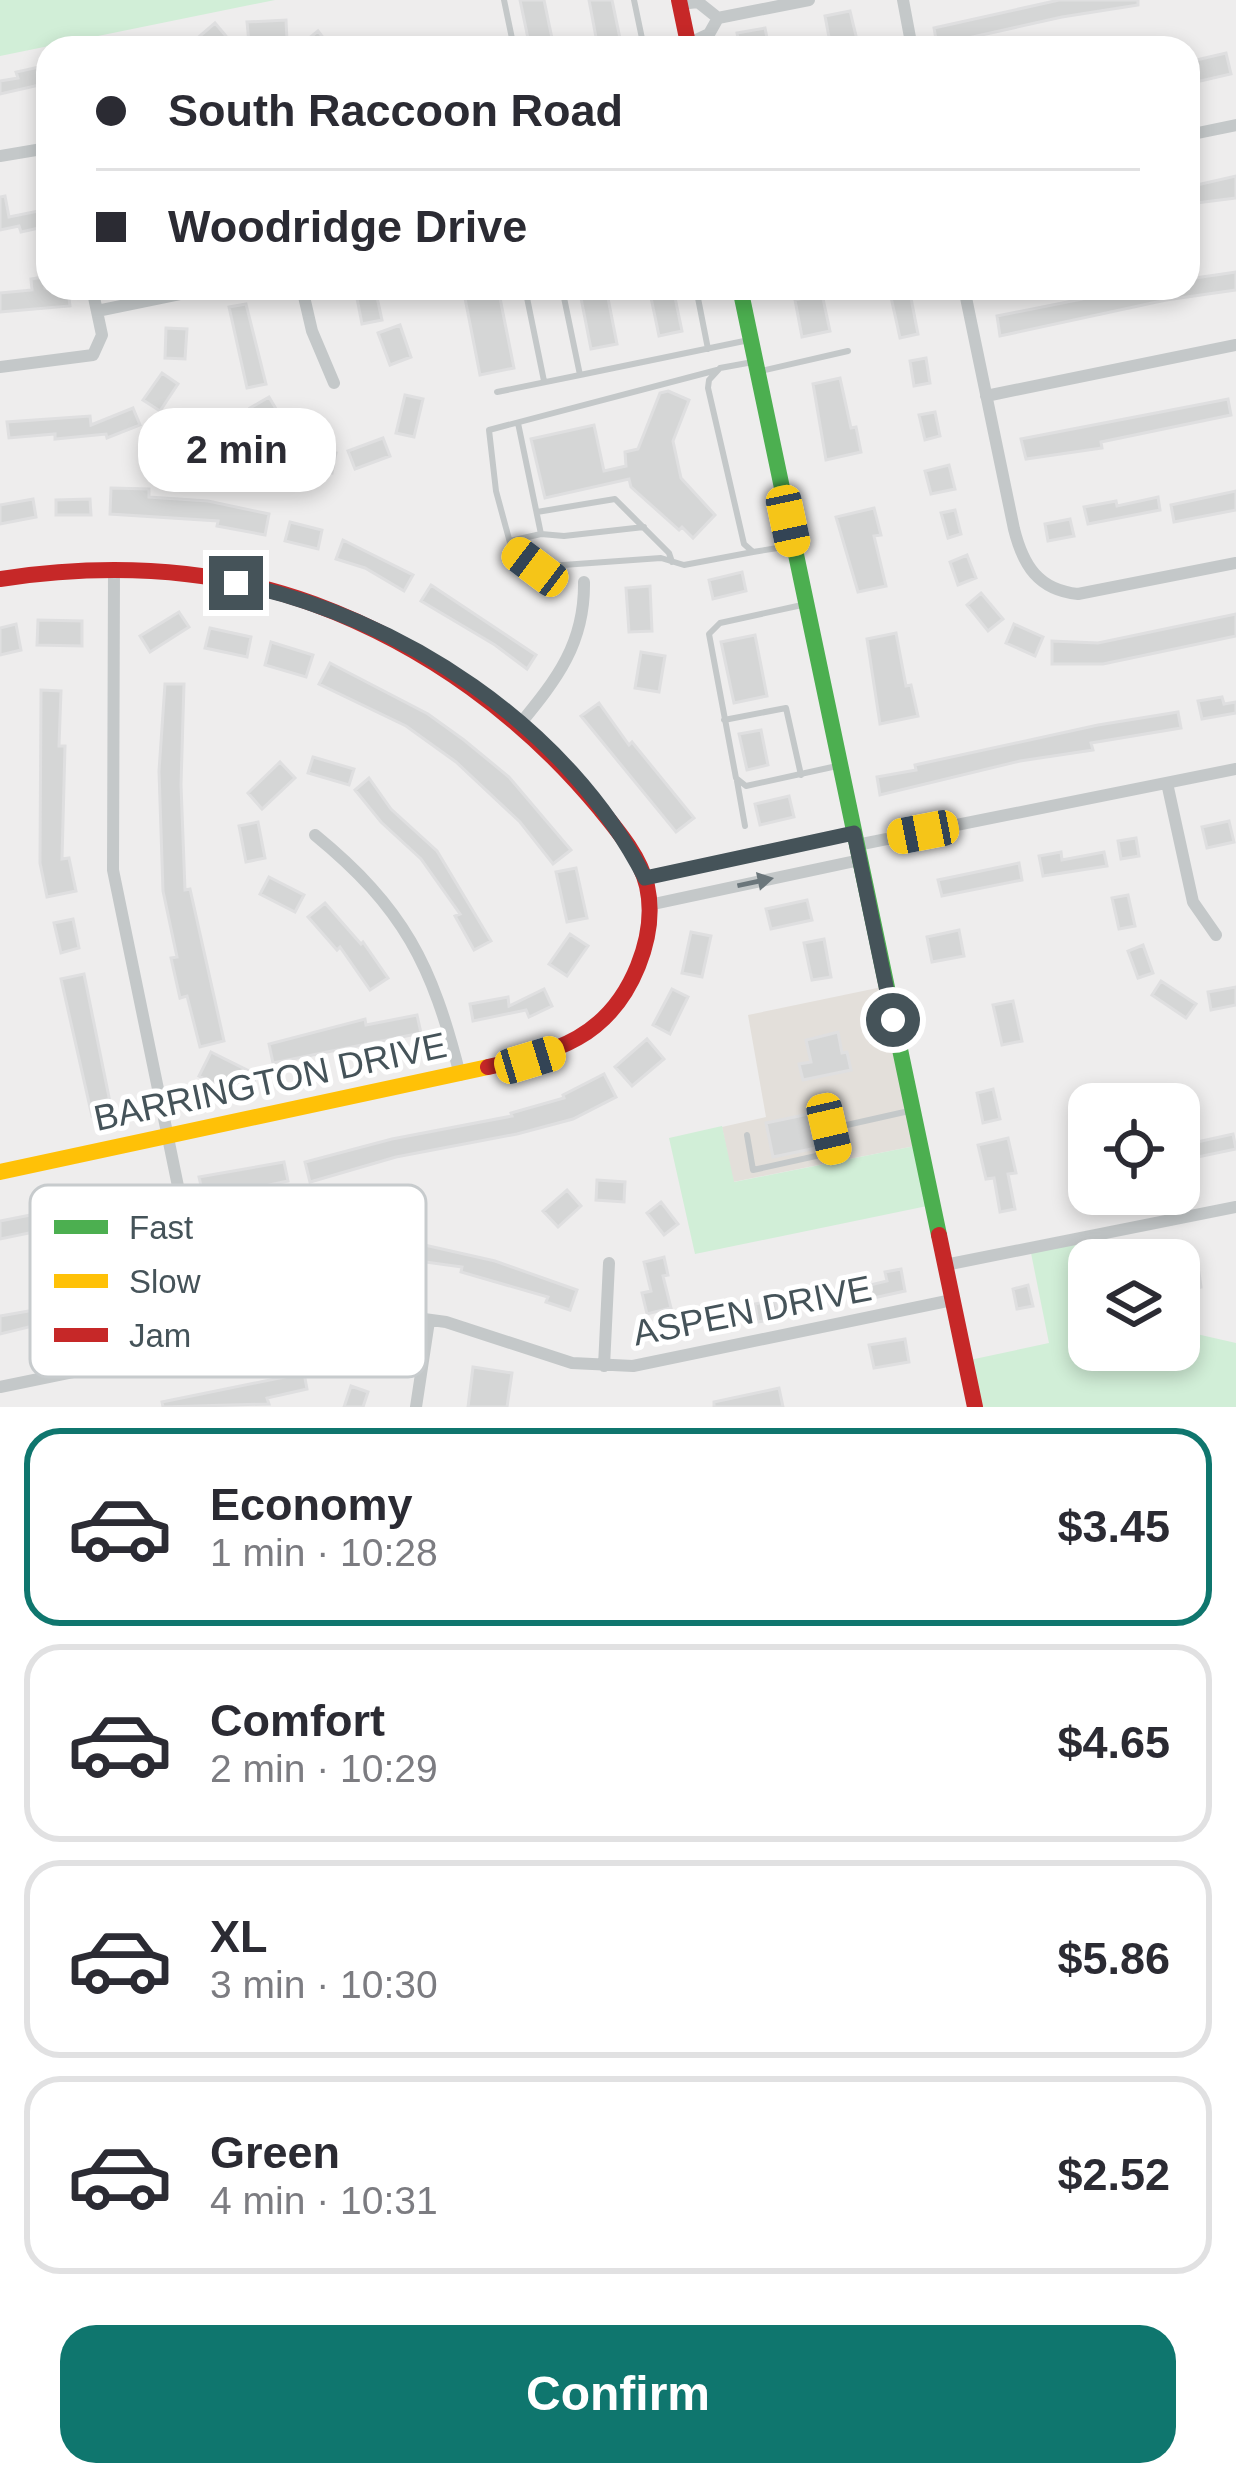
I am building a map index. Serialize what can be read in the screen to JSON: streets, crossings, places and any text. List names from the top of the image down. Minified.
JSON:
{"streets":{"street":["BARRINGTON DRIVE","ASPEN DRIVE"]},"legend":["Fast","Slow","Jam"],"page":{"banner":["South Raccoon Road","Woodridge Drive"],"bubble":"2 min","list":[{"name":"Economy","note":"1 min · 10:28","value":"$3.45"},{"name":"Comfort","note":"2 min · 10:29","value":"$4.65"},{"name":"XL","note":"3 min · 10:30","value":"$5.86"},{"name":"Green","note":"4 min · 10:31","value":"$2.52"}],"buttons":"Confirm"}}
